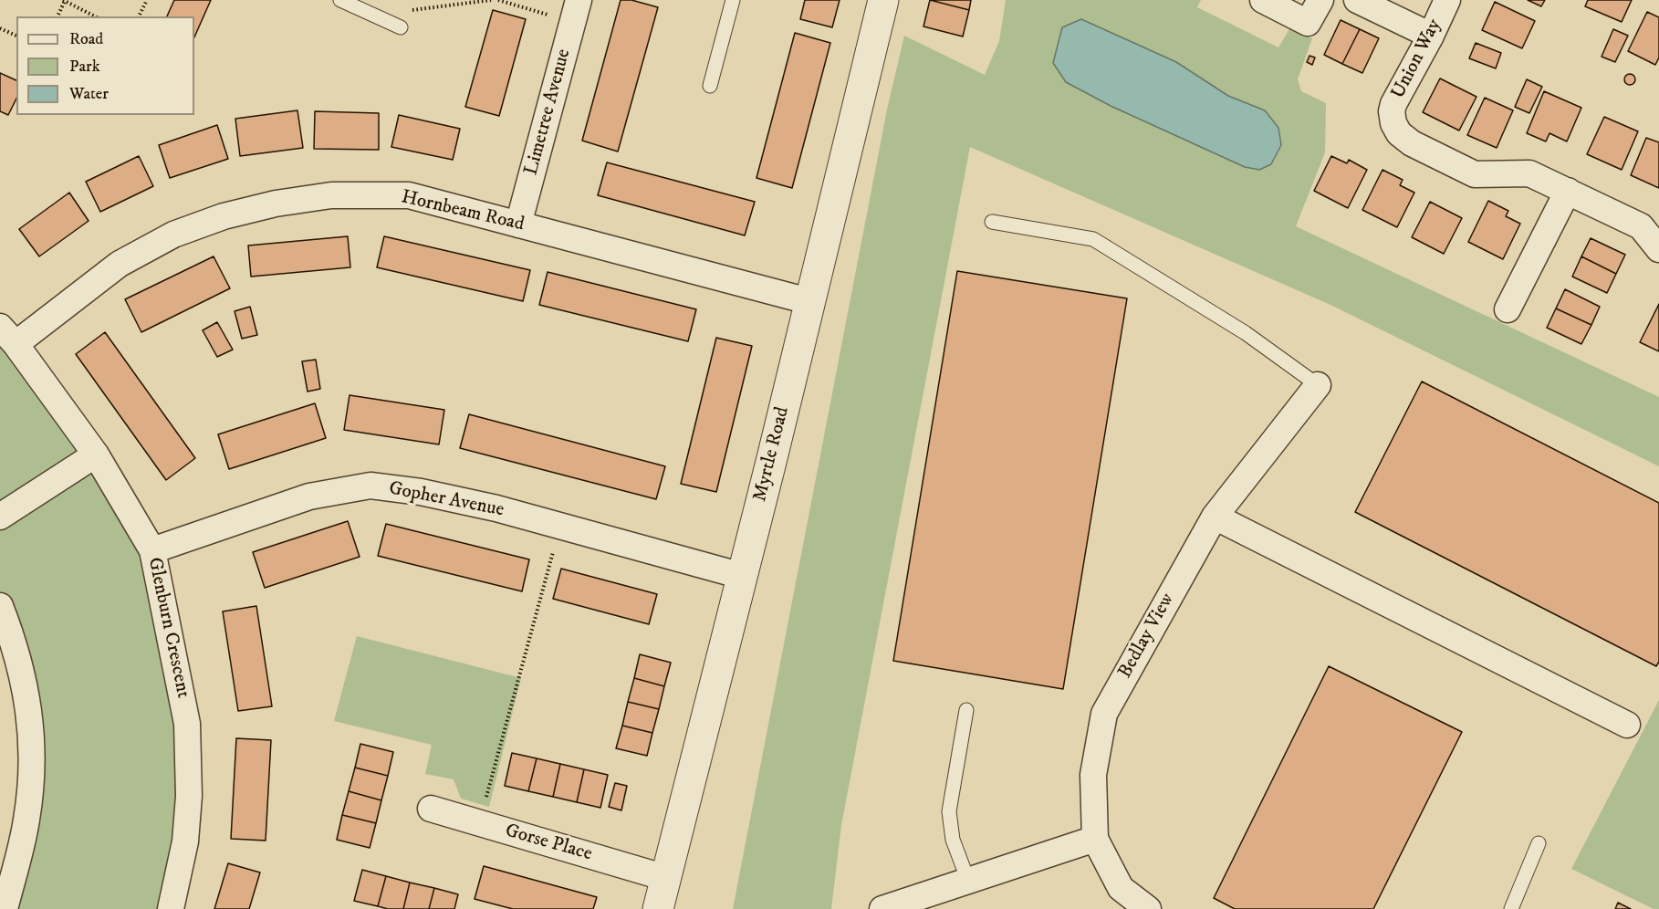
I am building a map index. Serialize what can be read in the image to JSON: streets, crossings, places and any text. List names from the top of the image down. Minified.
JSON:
{"streets":{"street":["Union Way","Limetree Avenue","Hornbeam Road","Myrtle Road","Gopher Avenue","Glenburn Crescent","Bedlay View","Gorse Place"]},"crossings":[["Limetree Avenue","Hornbeam Road"],["Hornbeam Road","Myrtle Road"],["Hornbeam Road","Glenburn Crescent"],["Myrtle Road","Gopher Avenue"],["Myrtle Road","Gorse Place"],["Gopher Avenue","Glenburn Crescent"]],"legend":["Road","Park","Water"]}
